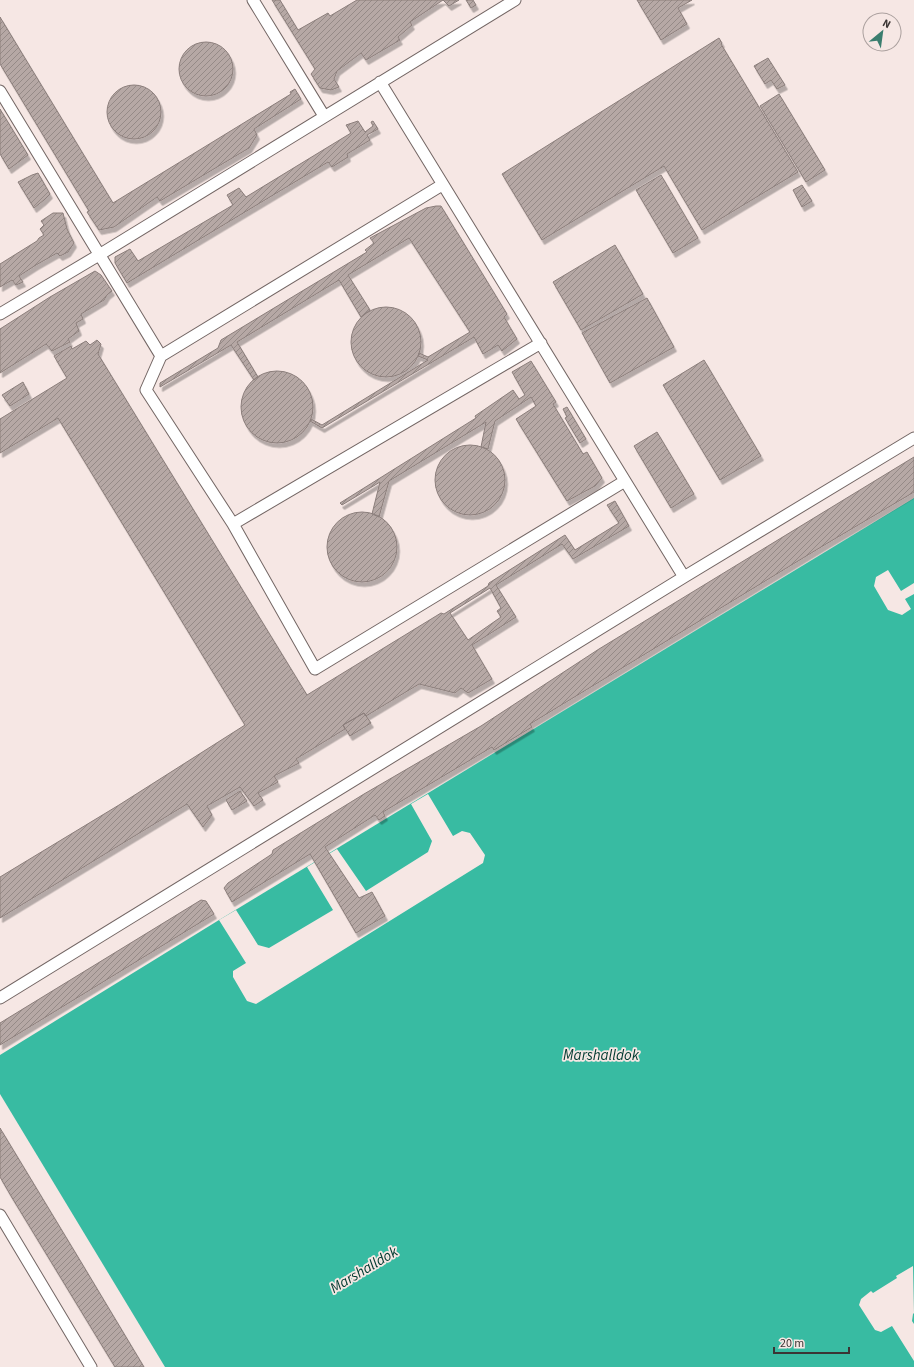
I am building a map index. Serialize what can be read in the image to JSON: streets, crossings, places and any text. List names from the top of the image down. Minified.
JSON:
{"water":["Marshalldok"],"scale_bar":"20 m","north":"top right"}
